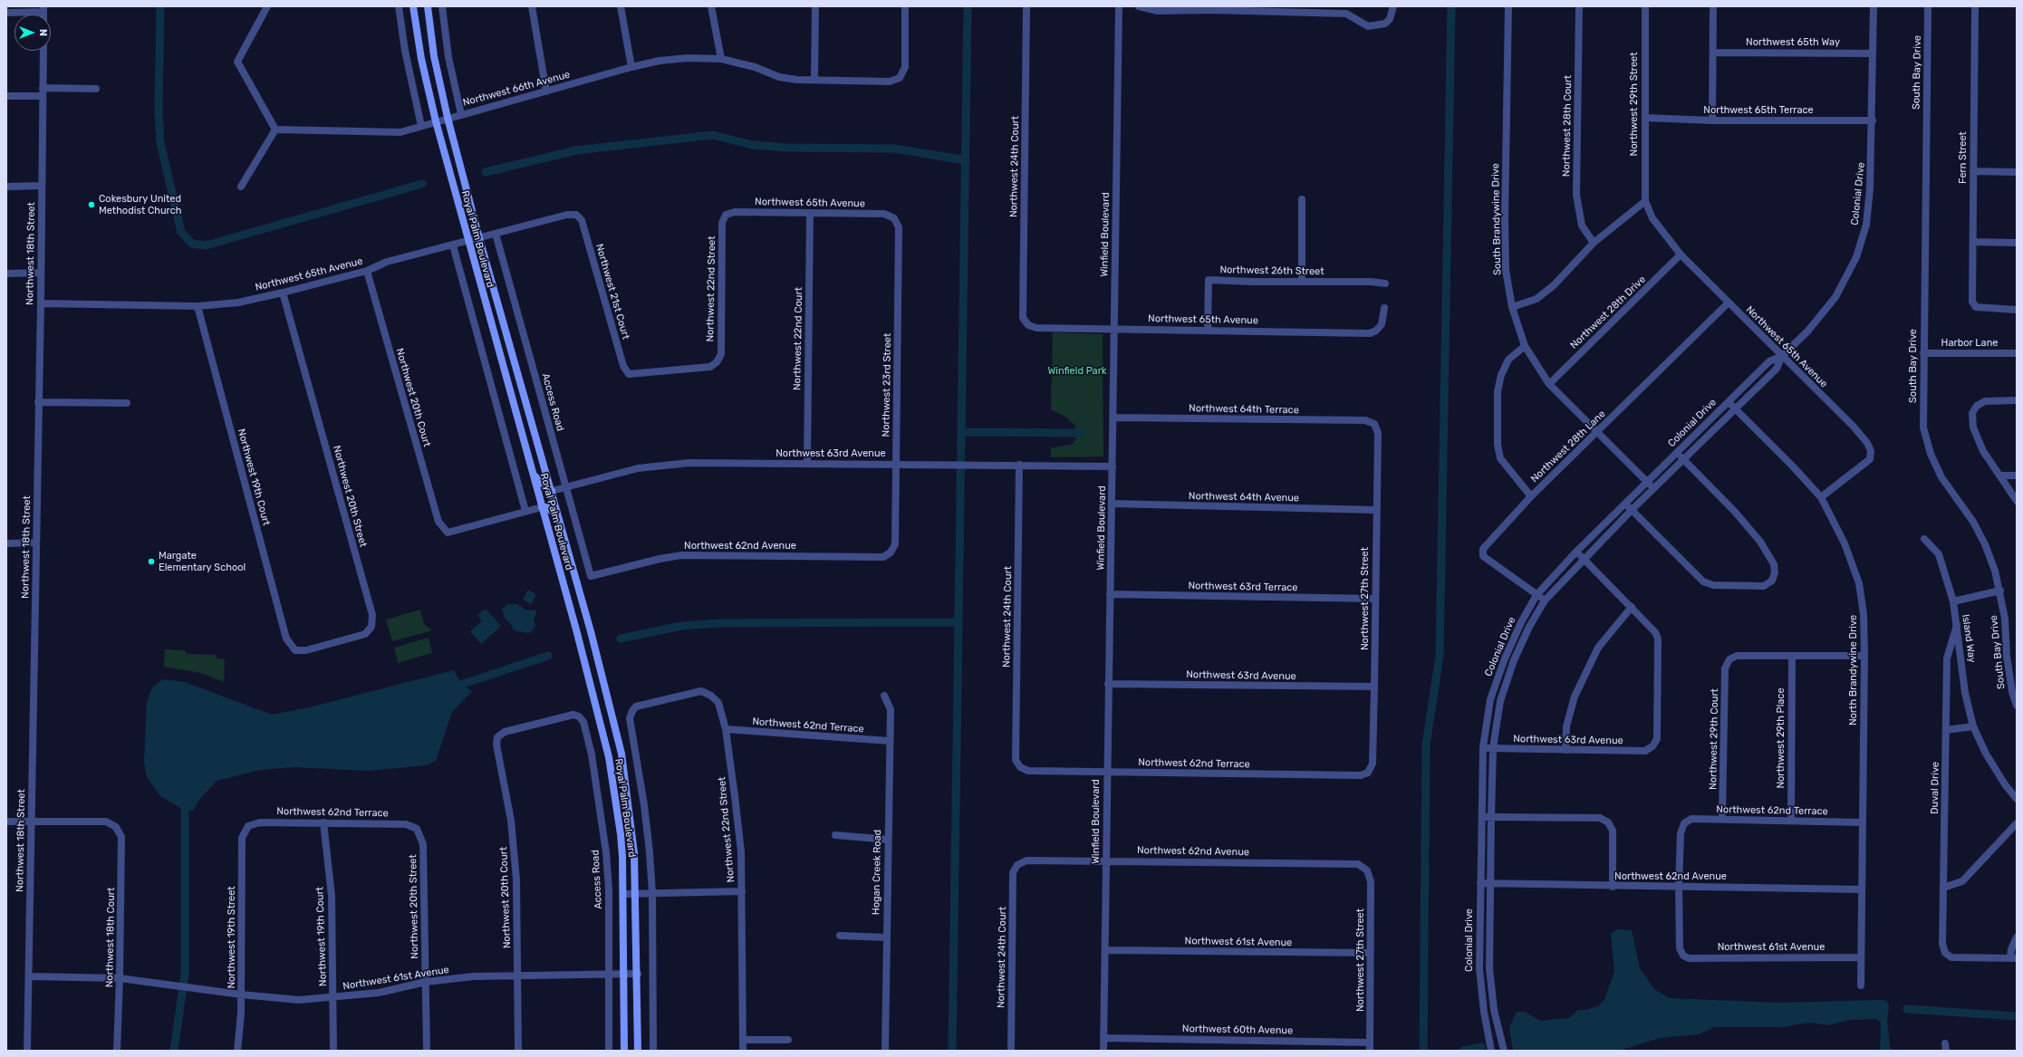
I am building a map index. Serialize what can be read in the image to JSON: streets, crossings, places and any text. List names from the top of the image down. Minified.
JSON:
{"streets":{"main road":["Royal Palm Boulevard"],"street":["Northwest 65th Way","South Bay Drive","Northwest 66th Avenue","Northwest 29th Street","Northwest 65th Terrace","Northwest 28th Court","Fern Street","Northwest 24th Court","Colonial Drive","Northwest 65th Avenue","South Brandywine Drive","Winfield Boulevard","Northwest 18th Street","Northwest 26th Street","Northwest 22nd Street","Northwest 21st Court","Northwest 28th Drive","Northwest 22nd Court","Harbor Lane","Northwest 23rd Street","Northwest 20th Court","Access Road","Northwest 64th Terrace","Northwest 28th Lane","Northwest 63rd Avenue","Northwest 19th Court","Northwest 20th Street","Northwest 64th Avenue","Northwest 62nd Avenue","Northwest 63rd Terrace","Northwest 27th Street","Island Way","North Brandywine Drive","Northwest 62nd Terrace","Northwest 29th Place","Northwest 29th Court","Duval Drive","Hogan Creek Road","Northwest 18th Court","Northwest 19th Street","Northwest 61st Avenue","Northwest 60th Avenue"]},"crossings":[["Northwest 65th Way","Colonial Drive"],["South Bay Drive","Harbor Lane"],["Northwest 66th Avenue","Royal Palm Boulevard"],["Northwest 29th Street","Northwest 65th Terrace"],["Northwest 29th Street","Northwest 65th Avenue"],["Northwest 65th Terrace","Colonial Drive"],["Northwest 24th Court","Northwest 65th Avenue"],["Northwest 24th Court","Northwest 63rd Avenue"],["Northwest 24th Court","Northwest 62nd Avenue"],["Northwest 24th Court","Northwest 62nd Terrace"],["Colonial Drive","Northwest 65th Avenue"],["Colonial Drive","South Brandywine Drive"],["Colonial Drive","Northwest 28th Lane"],["Colonial Drive","Northwest 63rd Avenue"],["Colonial Drive","Northwest 62nd Avenue"],["Colonial Drive","North Brandywine Drive"],["Northwest 65th Avenue","Winfield Boulevard"],["Northwest 65th Avenue","Royal Palm Boulevard"],["Northwest 65th Avenue","Northwest 18th Street"],["Northwest 65th Avenue","Northwest 26th Street"],["Northwest 65th Avenue","Northwest 22nd Street"],["Northwest 65th Avenue","Northwest 21st Court"],["Northwest 65th Avenue","Northwest 28th Drive"],["Northwest 65th Avenue","Northwest 22nd Court"],["Northwest 65th Avenue","Northwest 23rd Street"],["Northwest 65th Avenue","Northwest 20th Court"],["Northwest 65th Avenue","Access Road"],["Northwest 65th Avenue","Northwest 28th Lane"],["Northwest 65th Avenue","Northwest 19th Court"],["Northwest 65th Avenue","Northwest 20th Street"],["Northwest 65th Avenue","North Brandywine Drive"],["South Brandywine Drive","Northwest 28th Drive"],["South Brandywine Drive","Northwest 28th Lane"],["Winfield Boulevard","Northwest 64th Terrace"],["Winfield Boulevard","Northwest 63rd Avenue"],["Winfield Boulevard","Northwest 64th Avenue"],["Winfield Boulevard","Northwest 62nd Avenue"],["Winfield Boulevard","Northwest 63rd Terrace"],["Winfield Boulevard","Northwest 62nd Terrace"],["Winfield Boulevard","Northwest 61st Avenue"],["Winfield Boulevard","Northwest 60th Avenue"],["Royal Palm Boulevard","Northwest 63rd Avenue"],["Royal Palm Boulevard","Northwest 61st Avenue"],["Northwest 18th Street","Northwest 18th Court"],["Northwest 18th Street","Northwest 61st Avenue"],["Northwest 22nd Street","Northwest 21st Court"],["Northwest 22nd Street","Northwest 62nd Terrace"],["Northwest 22nd Court","Northwest 63rd Avenue"],["Northwest 23rd Street","Northwest 63rd Avenue"],["Northwest 23rd Street","Northwest 62nd Avenue"],["Northwest 20th Court","Access Road"],["Northwest 20th Court","Northwest 61st Avenue"],["Access Road","Northwest 63rd Avenue"],["Access Road","Northwest 62nd Avenue"],["Access Road","Northwest 61st Avenue"],["Northwest 64th Terrace","Northwest 27th Street"],["Northwest 63rd Avenue","Northwest 27th Street"],["Northwest 19th Court","Northwest 20th Street"],["Northwest 19th Court","Northwest 62nd Terrace"],["Northwest 19th Court","Northwest 61st Avenue"],["Northwest 20th Street","Northwest 62nd Terrace"],["Northwest 20th Street","Northwest 61st Avenue"],["Northwest 64th Avenue","Northwest 27th Street"],["Northwest 62nd Avenue","Northwest 27th Street"],["Northwest 62nd Avenue","North Brandywine Drive"],["Northwest 62nd Avenue","Northwest 62nd Terrace"],["Northwest 62nd Avenue","Northwest 61st Avenue"],["Northwest 63rd Terrace","Northwest 27th Street"],["Northwest 27th Street","Northwest 62nd Terrace"],["Northwest 27th Street","Northwest 61st Avenue"],["Northwest 27th Street","Northwest 60th Avenue"],["Island Way","Duval Drive"],["North Brandywine Drive","Northwest 62nd Terrace"],["North Brandywine Drive","Northwest 61st Avenue"],["Northwest 62nd Terrace","Northwest 29th Place"],["Northwest 62nd Terrace","Northwest 29th Court"],["Northwest 62nd Terrace","Hogan Creek Road"],["Northwest 62nd Terrace","Northwest 19th Street"],["Northwest 62nd Terrace","Northwest 61st Avenue"],["Northwest 29th Place","Northwest 29th Court"],["Northwest 18th Court","Northwest 61st Avenue"],["Northwest 19th Street","Northwest 61st Avenue"]],"parks":["Winfield Park"],"places":["Cokesbury United Methodist Church","Margate Elementary School"],"north":"right"}
